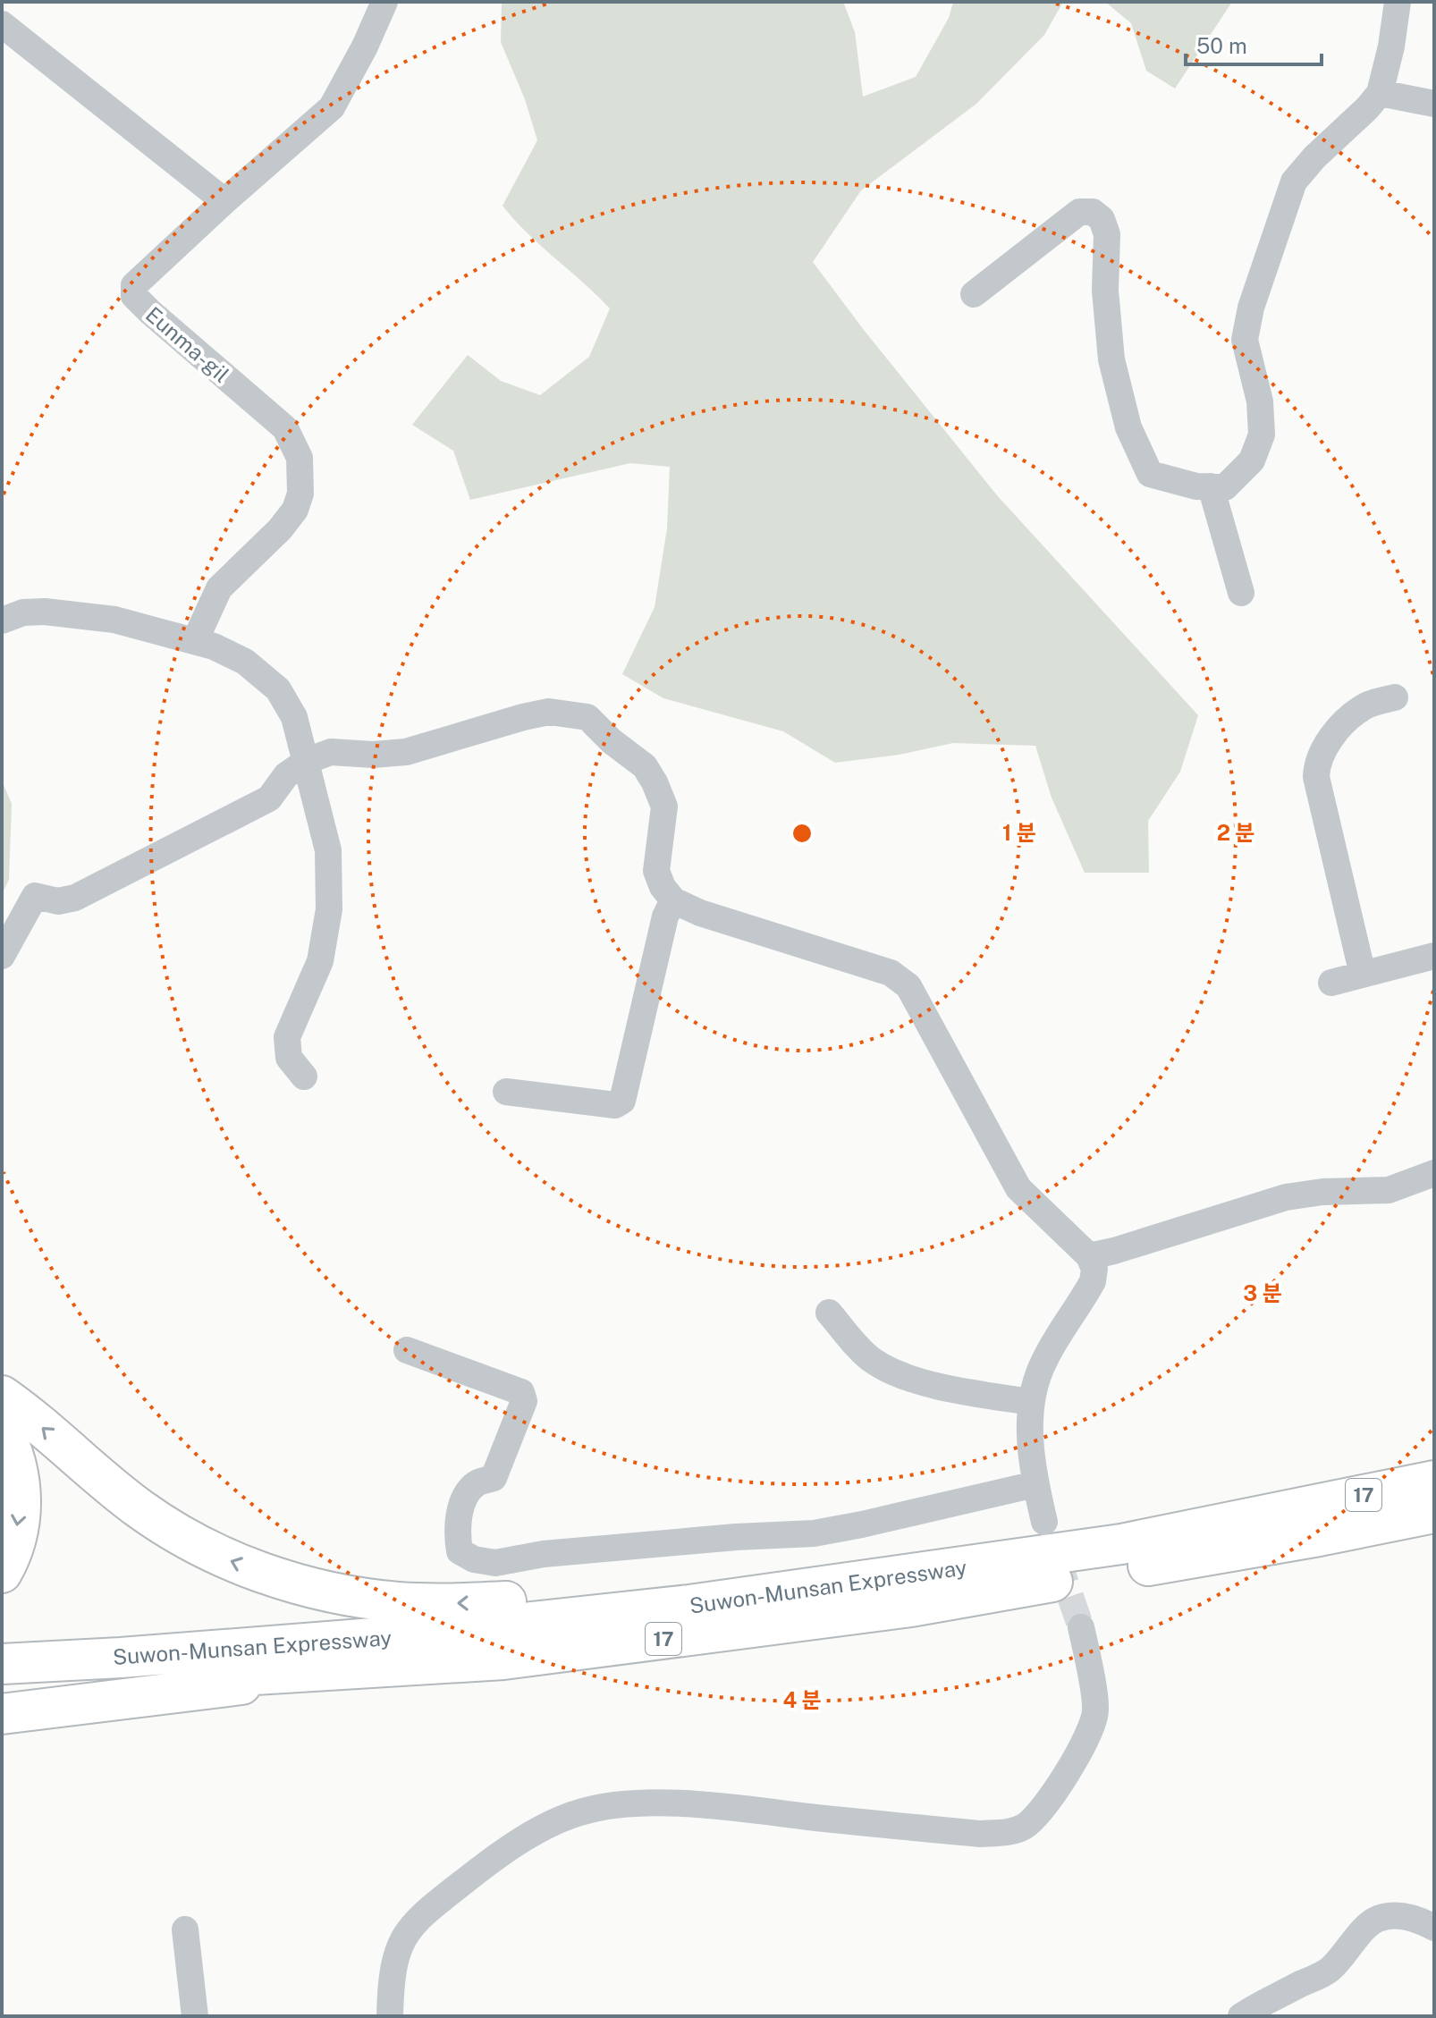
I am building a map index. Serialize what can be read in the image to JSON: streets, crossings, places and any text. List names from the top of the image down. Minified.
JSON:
{"streets":{"highway":["17","Suwon-Munsan Expressway"],"street":["Eunma-gil"]},"scale_bar":"50 m","rings":["1 분","2 분","3 분","4 분"]}
